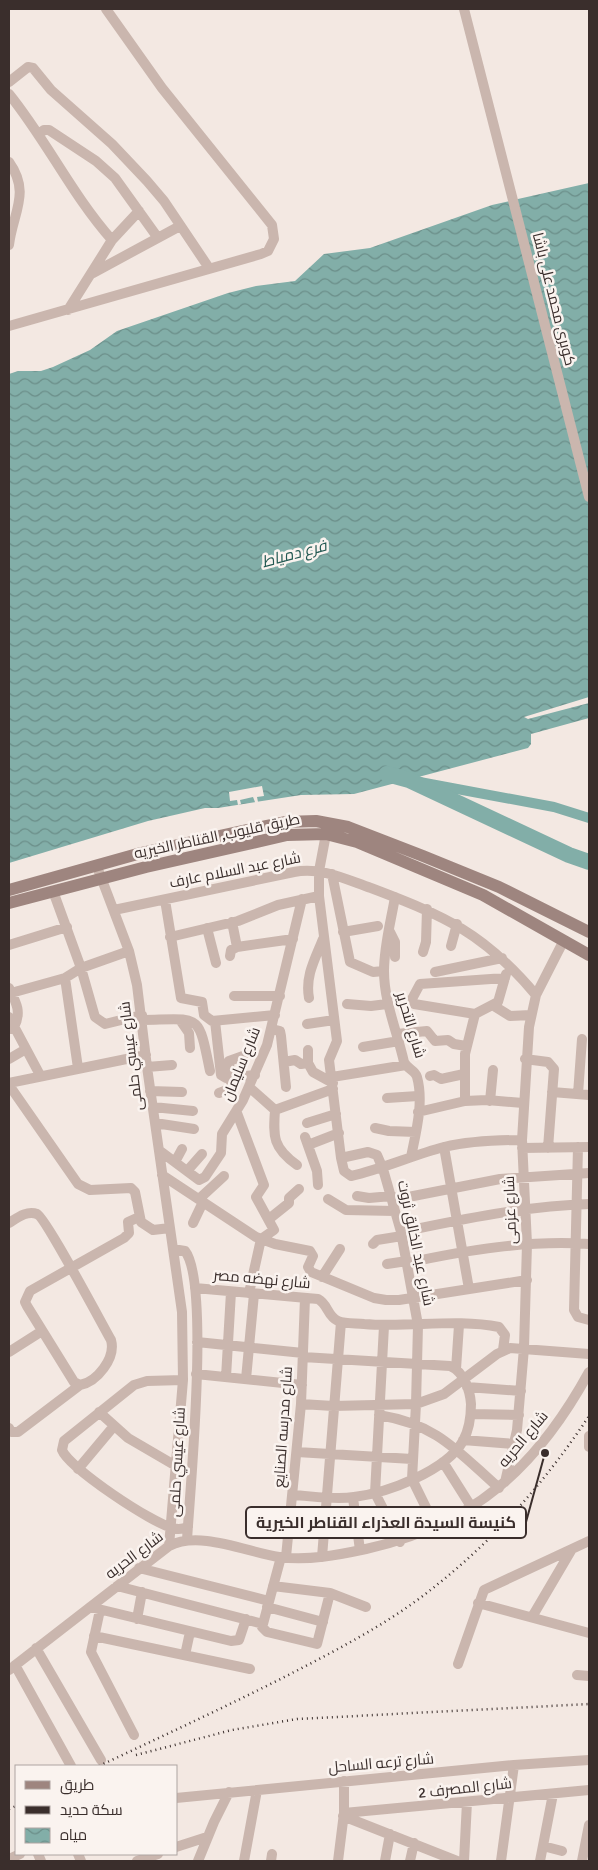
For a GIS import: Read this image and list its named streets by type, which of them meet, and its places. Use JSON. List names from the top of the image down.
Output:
{
  "streets": {
    "main road": ["طريق قليوب, القناطر الخيريه"],
    "street": [
      "كوبرى محمد على باشا",
      "شارع عبد السلام عارف",
      "شارع التحرير",
      "شارع عيسي حلمى",
      "شارع سليمان",
      "شارع عزمى",
      "شارع عبد الخالق ثروت",
      "شارع نهضه مصر",
      "شارع مدرسه الصنايع",
      "شارع الحريه",
      "شارع ترعه الساحل",
      "شارع المصرف 2"
    ]
  },
  "crossings": [
    ["طريق قليوب, القناطر الخيريه", "شارع عيسي حلمى"],
    ["طريق قليوب, القناطر الخيريه", "شارع عزمى"],
    ["شارع عبد السلام عارف", "شارع التحرير"],
    ["شارع عبد السلام عارف", "شارع عيسي حلمى"],
    ["شارع عبد السلام عارف", "شارع عزمى"],
    ["شارع عيسي حلمى", "شارع سليمان"],
    ["شارع عيسي حلمى", "شارع نهضه مصر"],
    ["شارع عيسي حلمى", "شارع الحريه"],
    ["شارع عزمى", "شارع الحريه"],
    ["شارع نهضه مصر", "شارع مدرسه الصنايع"],
    ["شارع مدرسه الصنايع", "شارع الحريه"]
  ],
  "water": ["فرع دمياط"],
  "places": ["كنيسة السيدة العذراء القناطر الخيرية"],
  "legend": ["طريق", "سكة حديد", "مياه"]
}
